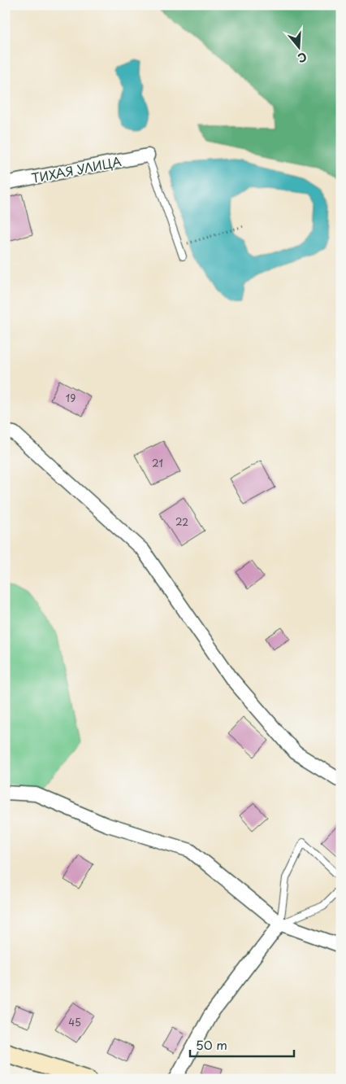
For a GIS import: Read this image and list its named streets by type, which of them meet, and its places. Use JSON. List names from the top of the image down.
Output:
{
  "streets": {
    "street": ["ТИХАЯ УЛИЦА"]
  },
  "house_numbers": [
    "19",
    "21",
    "22",
    "45"
  ],
  "scale_bar": "50 m",
  "north": "bottom"
}
